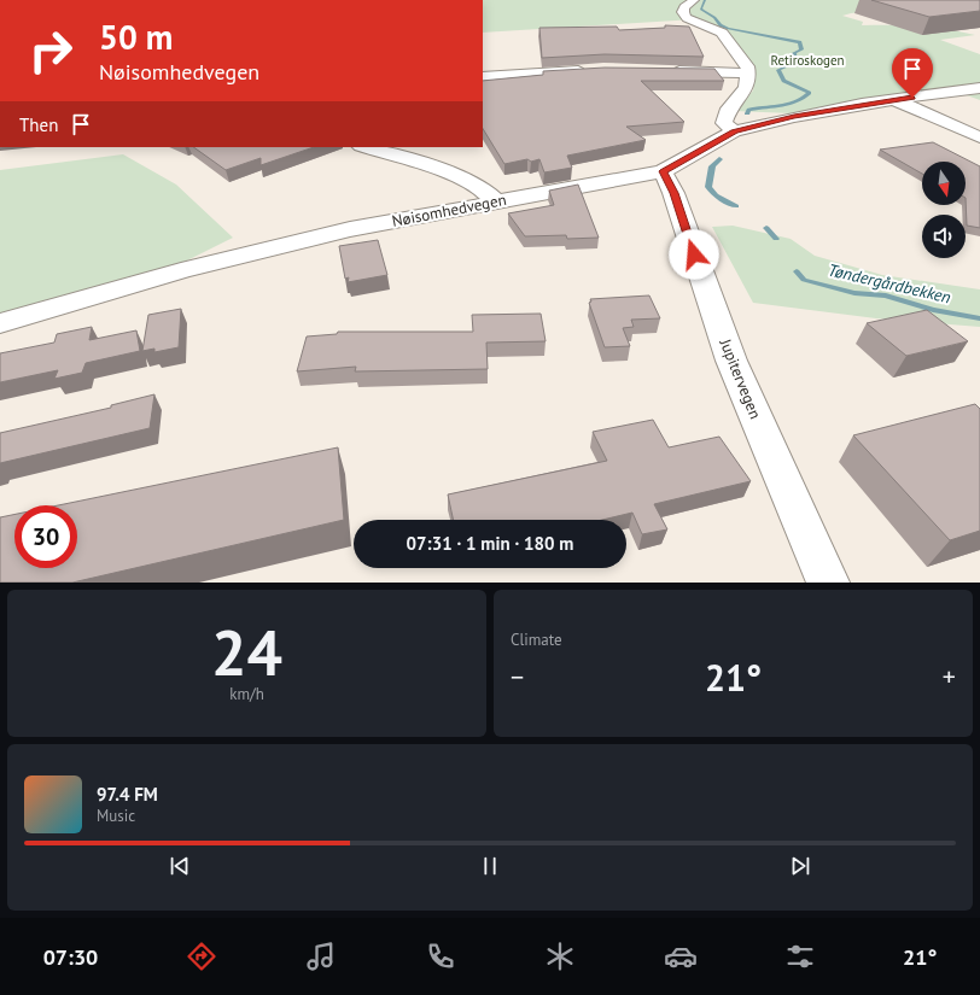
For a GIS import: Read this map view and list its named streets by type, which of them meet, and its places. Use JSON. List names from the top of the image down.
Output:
{
  "streets": {
    "street": ["Nøisomhedvegen", "Jupitervegen"]
  },
  "crossings": [
    ["Nøisomhedvegen", "Jupitervegen"]
  ],
  "water": ["Tøndergårdbekken"],
  "parks": ["Retiroskogen"],
  "north": "bottom",
  "page": {
    "turn": ["50 m", "Nøisomhedvegen"],
    "then": "Then",
    "limit": "30",
    "trip": "07:31 · 1 min · 180 m",
    "tile": [
      ["24", "km/h"],
      "Climate"
    ],
    "heat": ["−", "21°", "+"],
    "song": ["97.4 FM", "Music"],
    "tabs": ["07:30", "21°"]
  }
}
